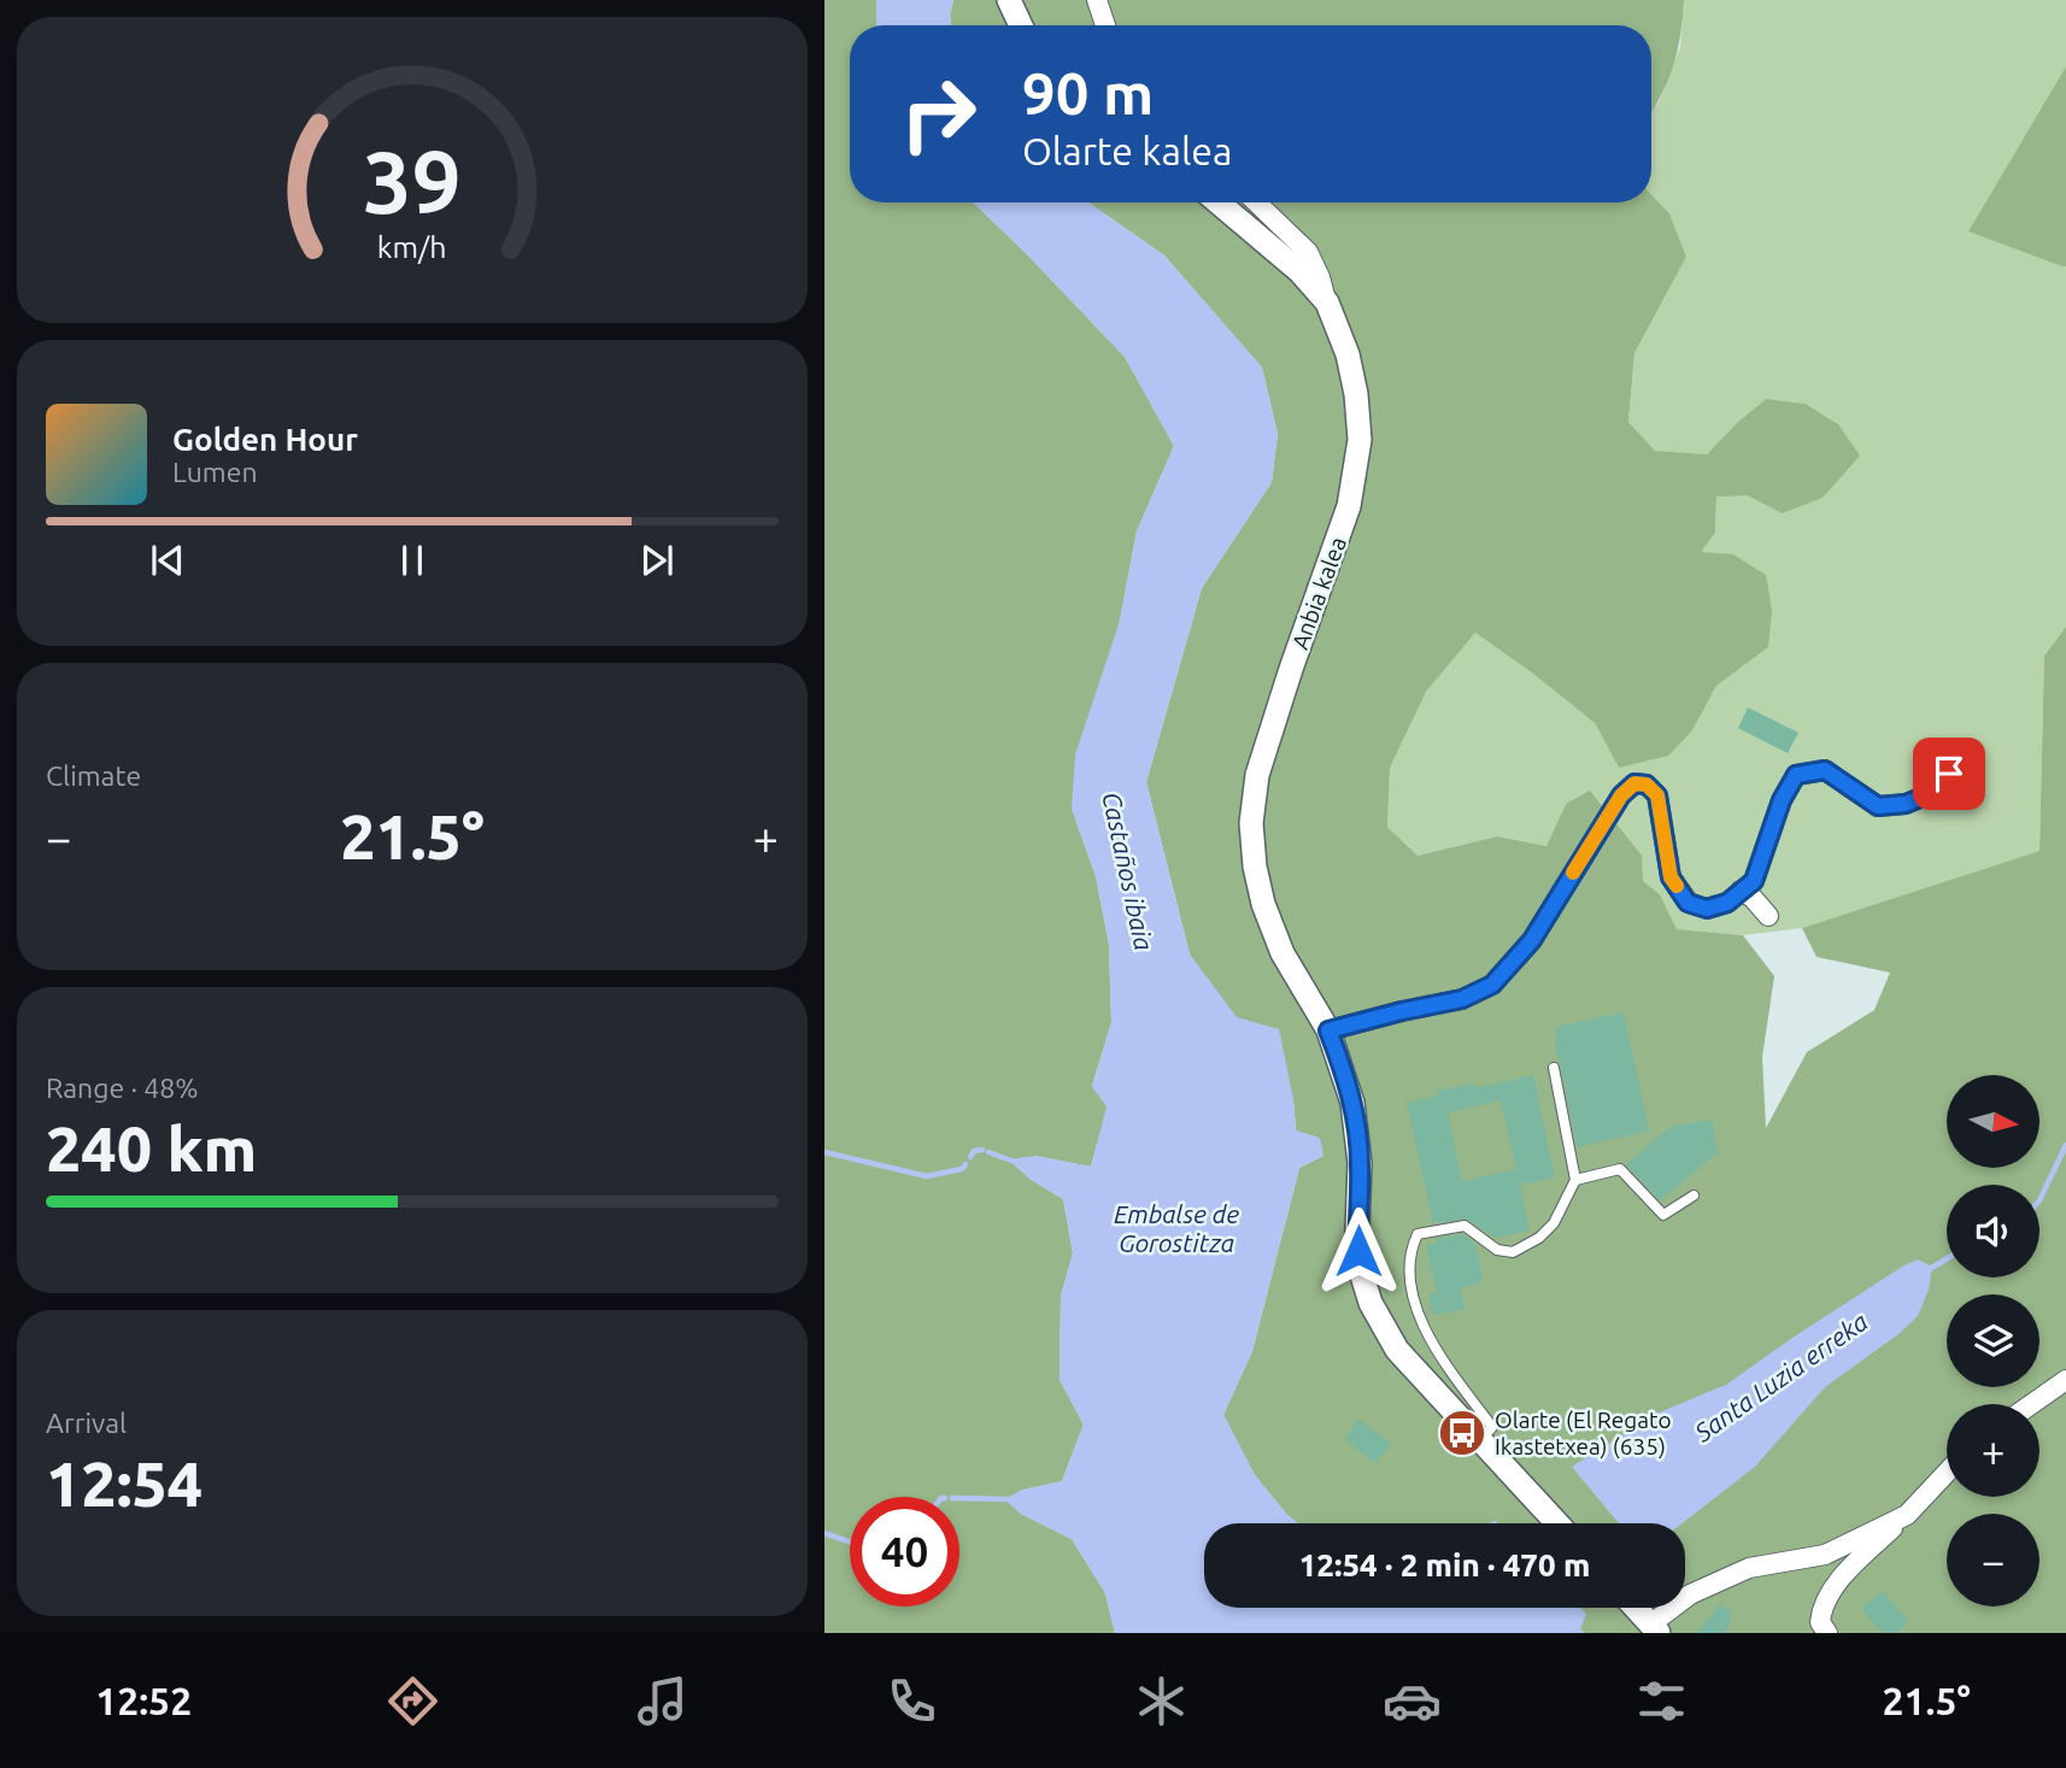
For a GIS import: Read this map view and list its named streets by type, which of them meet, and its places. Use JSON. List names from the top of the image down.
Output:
{
  "streets": {
    "street": ["Anbia kalea"]
  },
  "water": ["Castaños ibaia", "Embalse de Gorostitza", "Santa Luzia erreka"],
  "places": {
    "bus stop": ["Olarte (El Regato Ikastetxea) (635)"]
  },
  "north": "right",
  "page": {
    "turn": ["90 m", "Olarte kalea"],
    "song": ["Golden Hour", "Lumen"],
    "tile": [
      "Climate",
      ["Range · 48%", "240 km"],
      ["Arrival", "12:54"]
    ],
    "heat": ["−", "21.5°", "+"],
    "map_buttons": ["+", "−"],
    "limit": "40",
    "trip": "12:54 · 2 min · 470 m",
    "tabs": ["12:52", "21.5°"],
    "gauge": ["39", "km/h"]
  }
}
